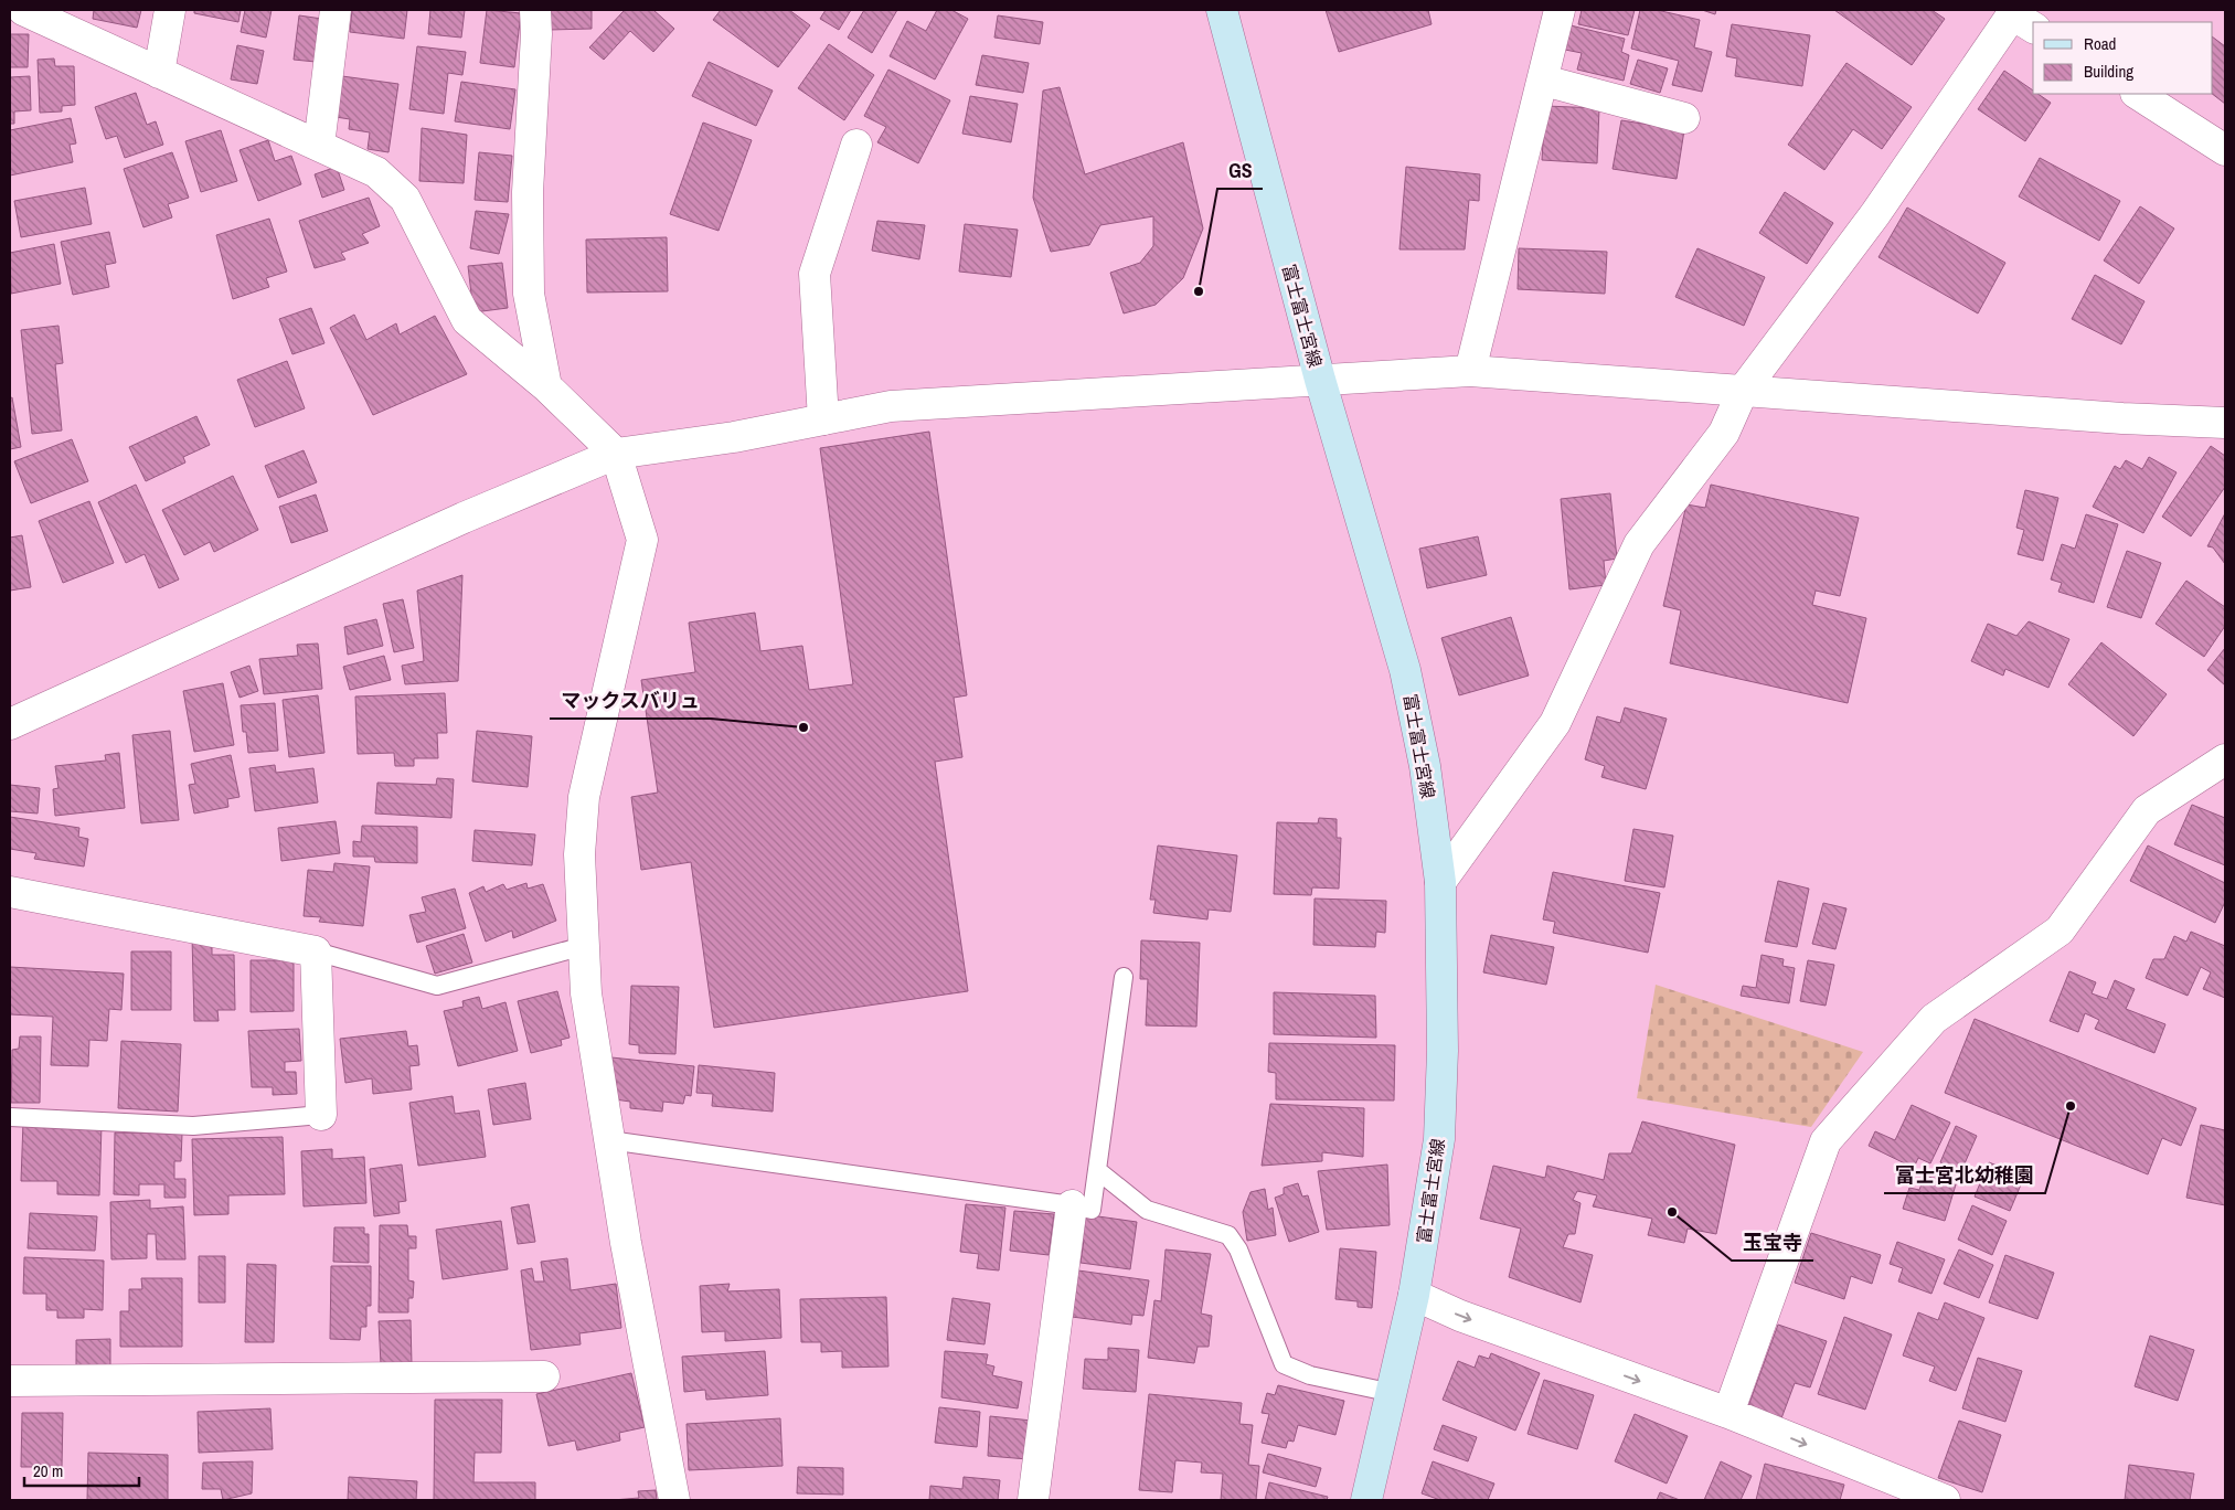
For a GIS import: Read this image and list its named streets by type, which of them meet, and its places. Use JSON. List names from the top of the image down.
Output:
{
  "streets": {
    "main road": ["富士富士宮線"]
  },
  "places": [
    "GS",
    "マックスバリュ",
    "富士宮北幼稚園",
    "玉宝寺"
  ],
  "legend": ["Road", "Building"],
  "scale_bar": "20 m"
}
